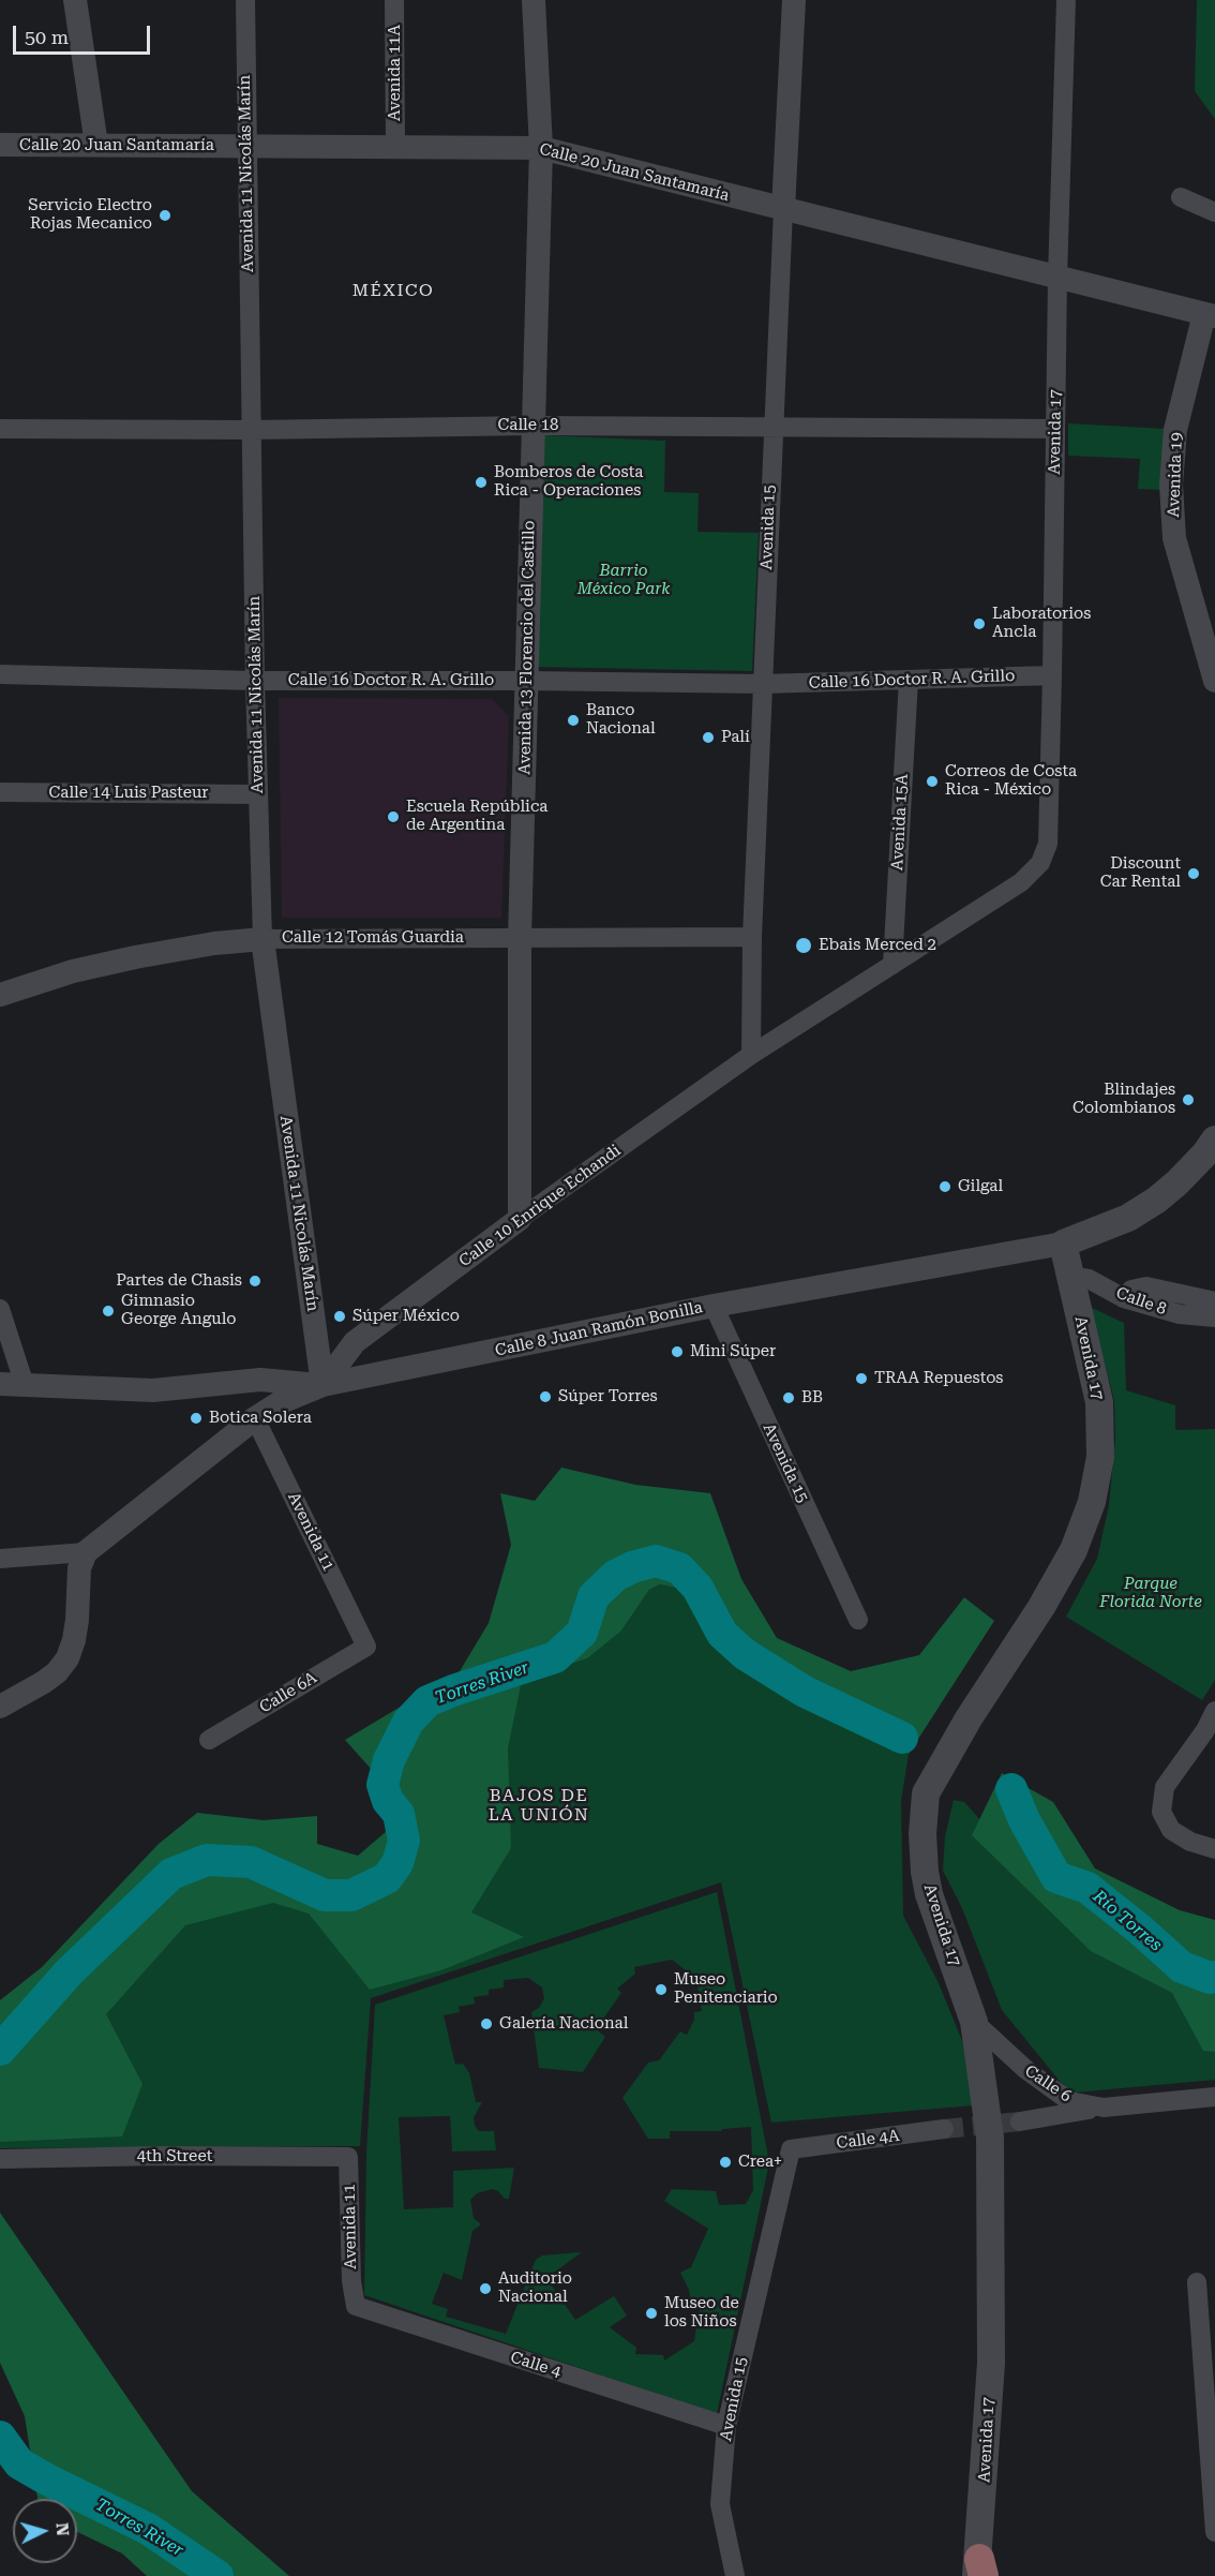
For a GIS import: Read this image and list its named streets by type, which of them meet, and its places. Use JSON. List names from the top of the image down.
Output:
{
  "streets": {
    "main road": ["Avenida 17", "Calle 8 Juan Ramón Bonilla"],
    "street": [
      "Avenida 11A",
      "Calle 20 Juan Santamaría",
      "Avenida 11 Nicolás Marín",
      "Calle 18",
      "Avenida 19",
      "Avenida 15",
      "Avenida 13 Florencio del Castillo",
      "Calle 16 Doctor R. A. Grillo",
      "Calle 14 Luis Pasteur",
      "Avenida 15A",
      "Calle 12 Tomás Guardia",
      "Calle 10 Enrique Echandi",
      "Calle 8",
      "Avenida 11",
      "Calle 6A",
      "Calle 6",
      "Calle 4A",
      "4th Street",
      "Calle 4"
    ]
  },
  "crossings": [
    ["Avenida 11A", "Calle 20 Juan Santamaría"],
    ["Calle 20 Juan Santamaría", "Avenida 11 Nicolás Marín"],
    ["Calle 20 Juan Santamaría", "Avenida 17"],
    ["Calle 20 Juan Santamaría", "Avenida 19"],
    ["Calle 20 Juan Santamaría", "Avenida 15"],
    ["Calle 20 Juan Santamaría", "Avenida 13 Florencio del Castillo"],
    ["Avenida 11 Nicolás Marín", "Calle 18"],
    ["Avenida 11 Nicolás Marín", "Calle 16 Doctor R. A. Grillo"],
    ["Avenida 11 Nicolás Marín", "Calle 14 Luis Pasteur"],
    ["Avenida 11 Nicolás Marín", "Calle 12 Tomás Guardia"],
    ["Avenida 11 Nicolás Marín", "Calle 10 Enrique Echandi"],
    ["Avenida 11 Nicolás Marín", "Calle 8 Juan Ramón Bonilla"],
    ["Calle 18", "Avenida 17"],
    ["Calle 18", "Avenida 15"],
    ["Calle 18", "Avenida 13 Florencio del Castillo"],
    ["Avenida 17", "Calle 16 Doctor R. A. Grillo"],
    ["Avenida 17", "Calle 10 Enrique Echandi"],
    ["Avenida 17", "Calle 8"],
    ["Avenida 17", "Calle 8 Juan Ramón Bonilla"],
    ["Avenida 17", "Calle 6"],
    ["Avenida 15", "Calle 16 Doctor R. A. Grillo"],
    ["Avenida 15", "Calle 12 Tomás Guardia"],
    ["Avenida 15", "Calle 10 Enrique Echandi"],
    ["Avenida 15", "Calle 8 Juan Ramón Bonilla"],
    ["Avenida 15", "Calle 4A"],
    ["Avenida 15", "Calle 4"],
    ["Avenida 13 Florencio del Castillo", "Calle 16 Doctor R. A. Grillo"],
    ["Avenida 13 Florencio del Castillo", "Calle 12 Tomás Guardia"],
    ["Avenida 13 Florencio del Castillo", "Calle 10 Enrique Echandi"],
    ["Calle 16 Doctor R. A. Grillo", "Avenida 15A"],
    ["Avenida 15A", "Calle 10 Enrique Echandi"],
    ["Calle 10 Enrique Echandi", "Calle 8 Juan Ramón Bonilla"],
    ["Calle 8 Juan Ramón Bonilla", "Avenida 11"],
    ["Avenida 11", "Calle 6A"],
    ["Avenida 11", "4th Street"],
    ["Avenida 11", "Calle 4"]
  ],
  "districts": ["MÉXICO", "BAJOS DE LA UNIÓN"],
  "water": ["Torres River", "Río Torres"],
  "parks": ["Barrio México Park", "Parque Florida Norte"],
  "places": [
    "Servicio Electro Rojas Mecanico",
    "Bomberos de Costa Rica - Operaciones",
    "Laboratorios Ancla",
    "Banco Nacional",
    "Palí",
    "Correos de Costa Rica - México",
    "Escuela República de Argentina",
    "Discount Car Rental",
    "Ebais Merced 2",
    "Blindajes Colombianos",
    "Gilgal",
    "Partes de Chasis",
    "Gimnasio George Angulo",
    "Súper México",
    "Mini Súper",
    "TRAA Repuestos",
    "Súper Torres",
    "BB",
    "Botica Solera",
    "Museo Penitenciario",
    "Galería Nacional",
    "Crea+",
    "Auditorio Nacional",
    "Museo de los Niños"
  ],
  "scale_bar": "50 m",
  "north": "right"
}
